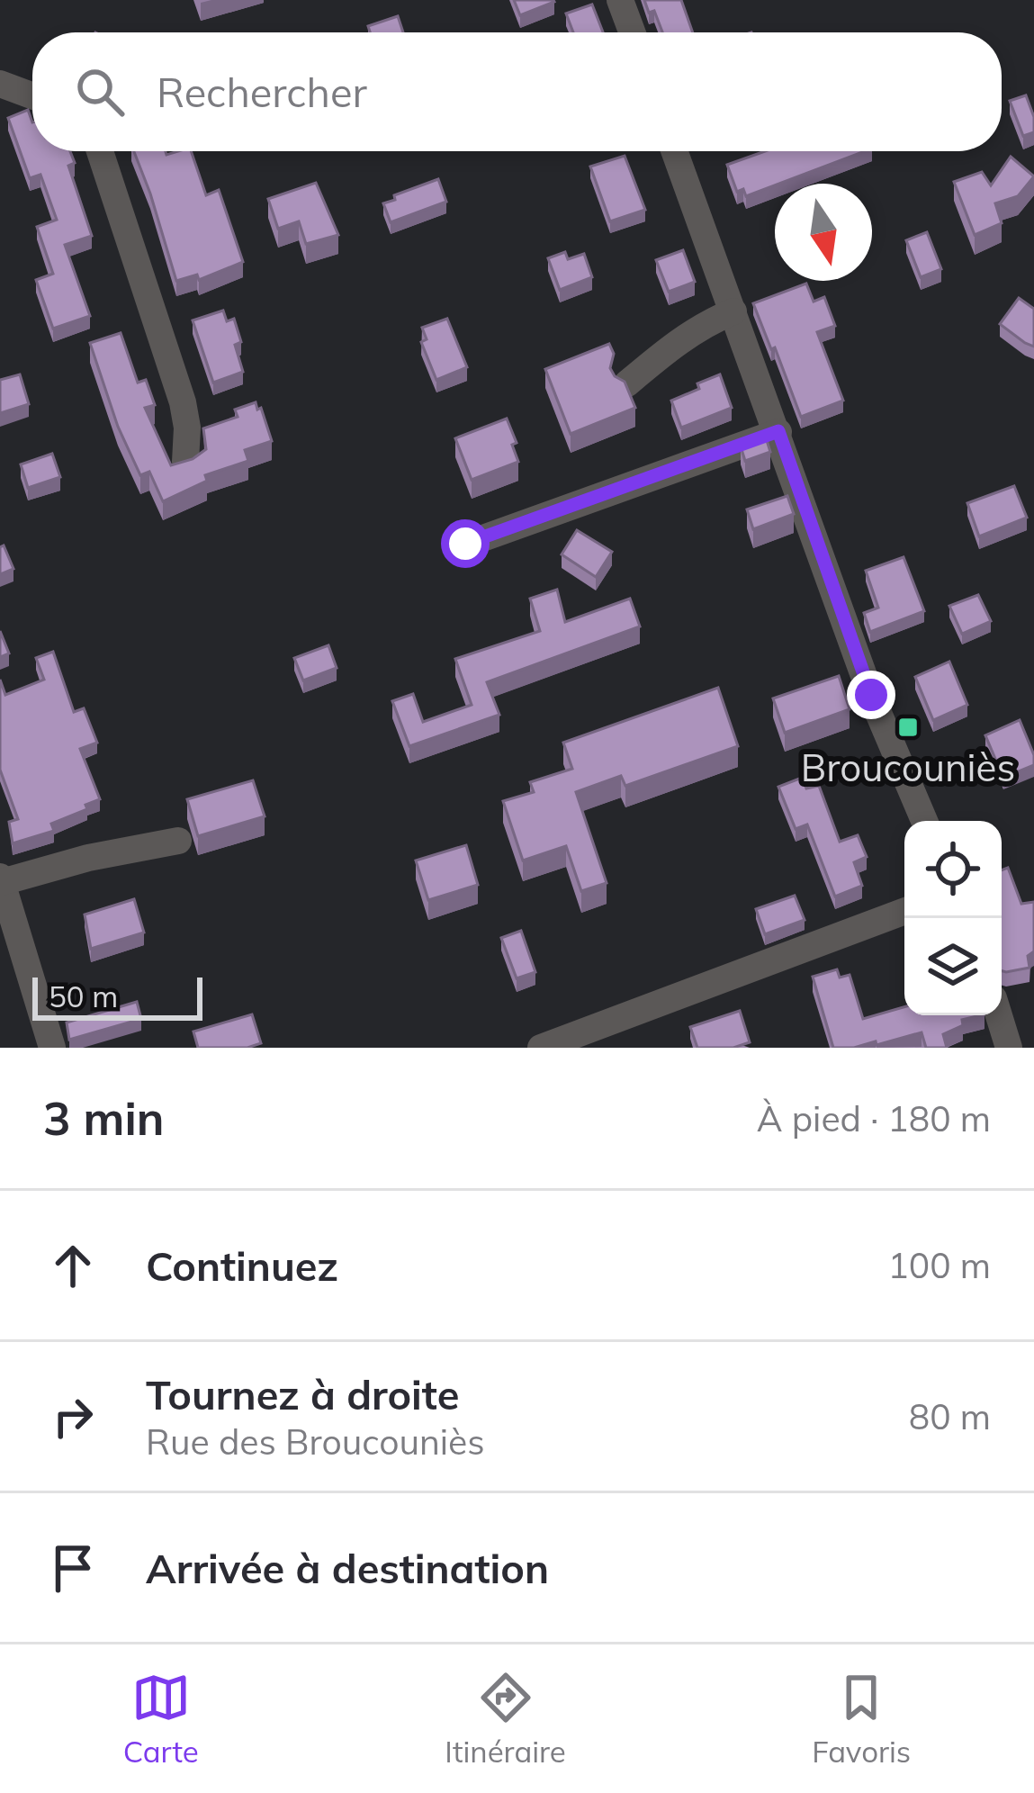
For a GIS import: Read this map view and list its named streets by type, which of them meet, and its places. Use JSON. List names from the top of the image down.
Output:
{
  "places": {
    "transit": ["Broucouniès"]
  },
  "scale_bar": "50 m",
  "north": "bottom",
  "page": {
    "search": "Rechercher",
    "scale": "50 m",
    "heading": ["3 min", "À pied · 180 m"],
    "list": [
      ["Continuez", "100 m"],
      ["Tournez à droite", "Rue des Broucouniès", "80 m"],
      "Arrivée à destination"
    ],
    "nav": ["Carte", "Itinéraire", "Favoris"]
  }
}
